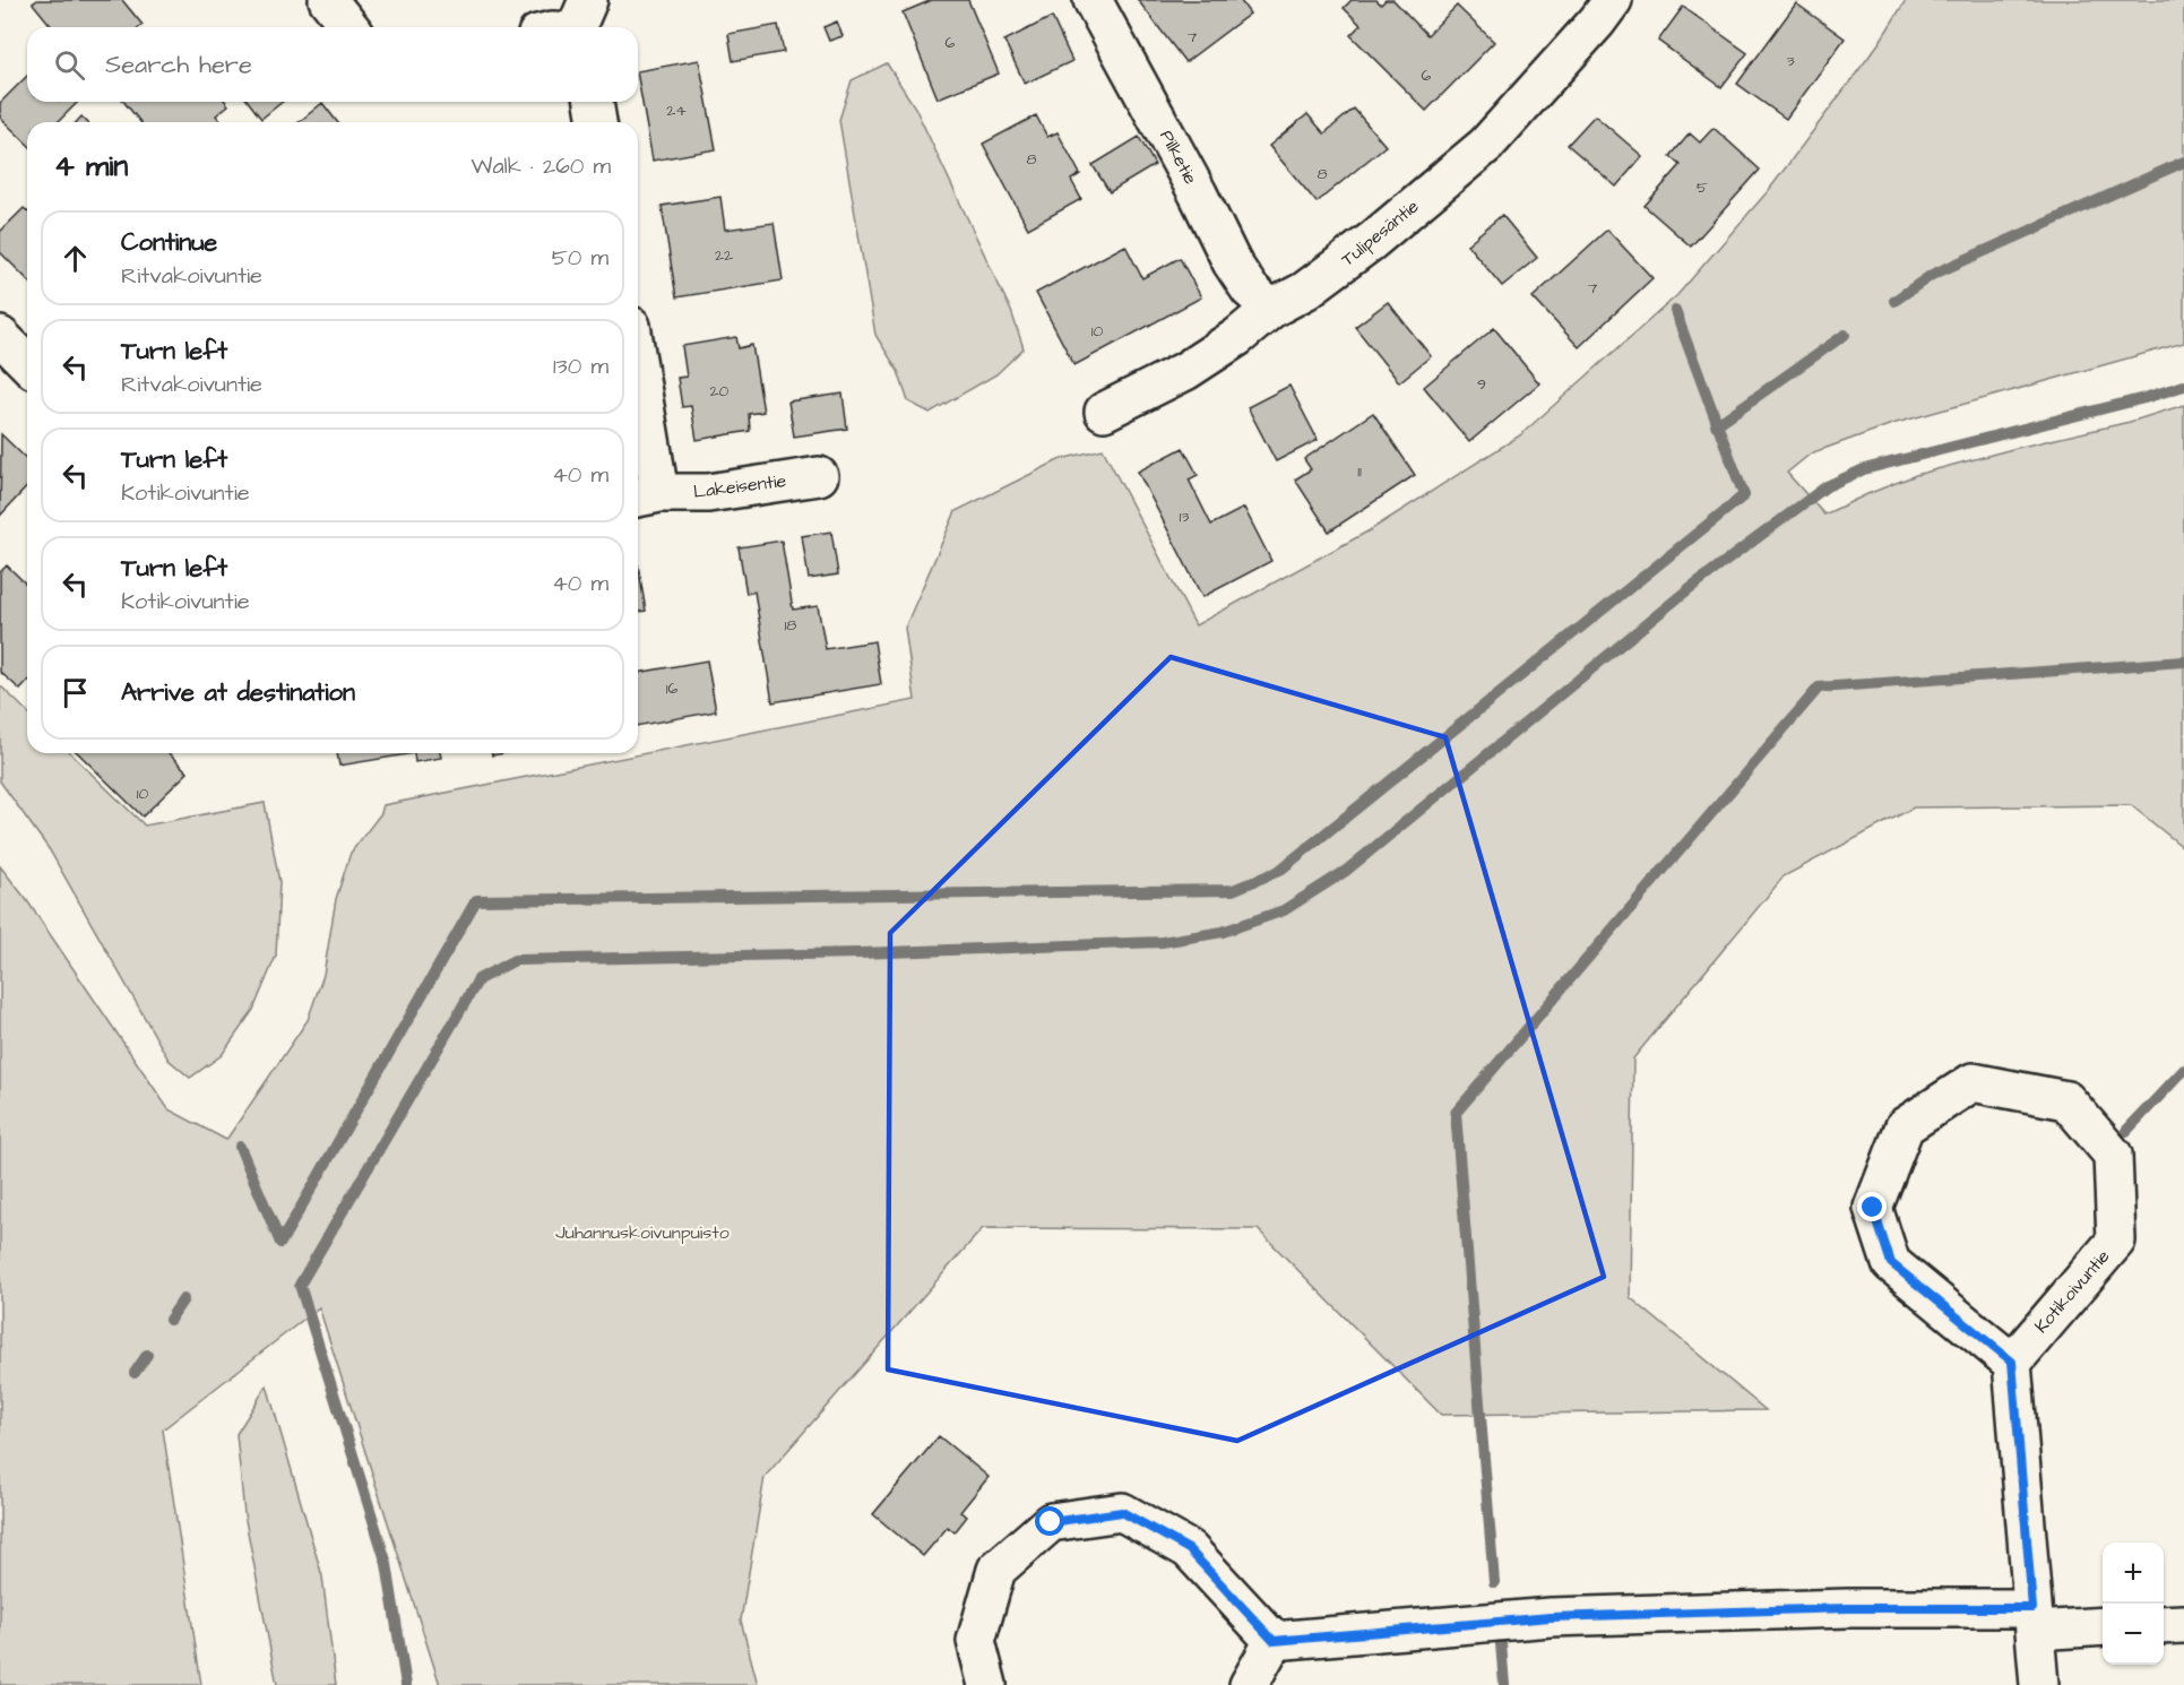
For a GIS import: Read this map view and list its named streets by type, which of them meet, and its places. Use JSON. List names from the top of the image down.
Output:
{
  "streets": {
    "street": [
      "Pilketie",
      "Tulipesäntie",
      "Lakeisentie",
      "Kotikoivuntie"
    ]
  },
  "crossings": [
    ["Pilketie", "Tulipesäntie"]
  ],
  "parks": ["Juhannuskoivunpuisto"],
  "house_numbers": [
    "7",
    "6",
    "3",
    "6",
    "24",
    "8",
    "8",
    "5",
    "22",
    "7",
    "10",
    "9",
    "20",
    "11",
    "13",
    "18",
    "16",
    "10"
  ],
  "page": {
    "search": "Search here",
    "heading": ["4 min", "Walk · 260 m"],
    "list": [
      ["Continue", "Ritvakoivuntie", "50 m"],
      ["Turn left", "Ritvakoivuntie", "130 m"],
      ["Turn left", "Kotikoivuntie", "40 m"],
      ["Turn left", "Kotikoivuntie", "40 m"],
      "Arrive at destination"
    ],
    "map_buttons": ["+", "−"]
  }
}
